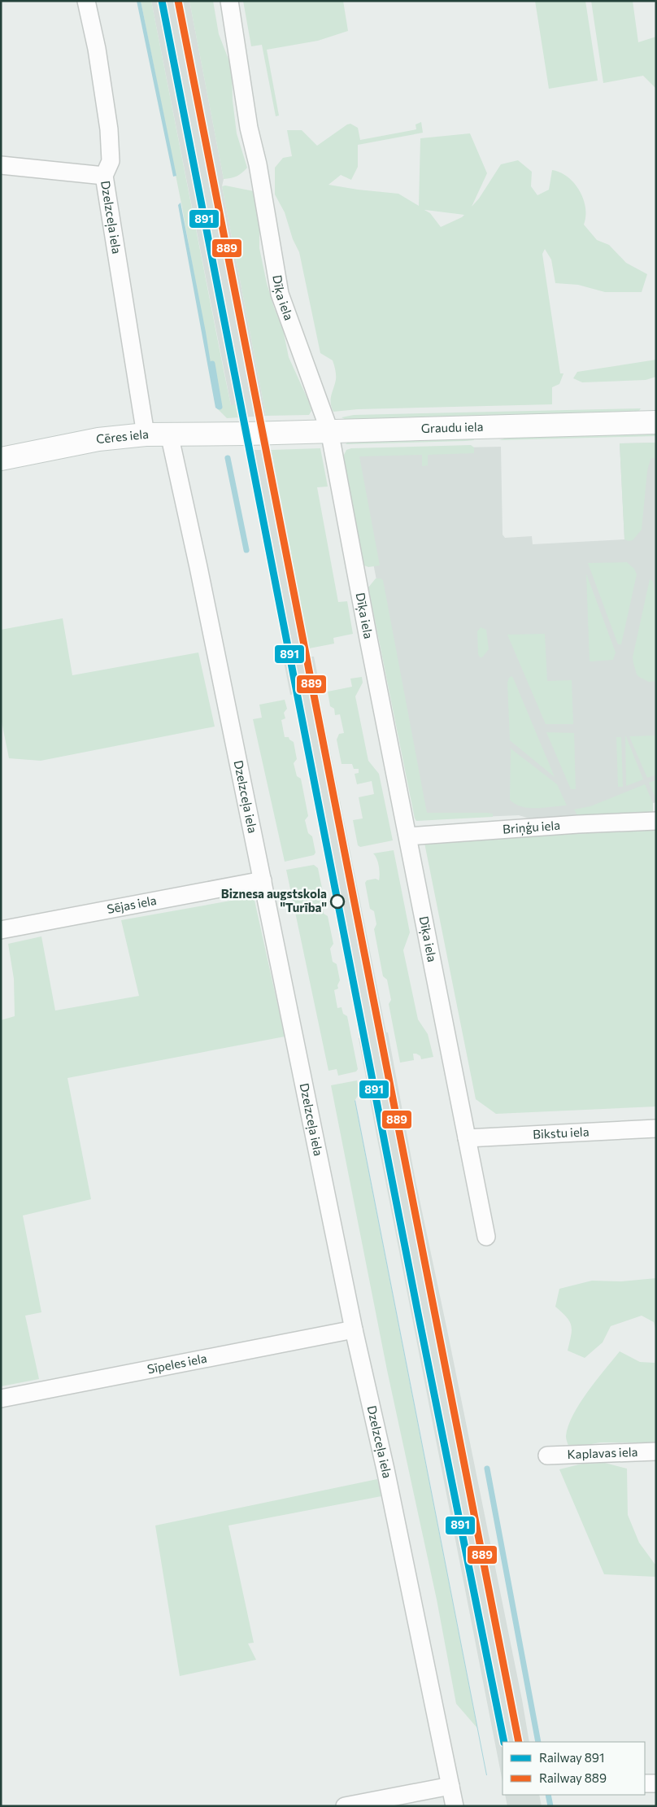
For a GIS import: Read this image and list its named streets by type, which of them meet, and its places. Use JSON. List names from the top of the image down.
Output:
{
  "streets": {
    "main road": ["Graudu iela", "Cēres iela"],
    "street": [
      "Dzelzceļa iela",
      "Dīķa iela",
      "Briņģu iela",
      "Sējas iela",
      "Bikstu iela",
      "Sīpeles iela",
      "Kaplavas iela"
    ]
  },
  "crossings": [
    ["Dzelzceļa iela", "Cēres iela"],
    ["Dzelzceļa iela", "Sējas iela"],
    ["Dzelzceļa iela", "Sīpeles iela"],
    ["Dīķa iela", "Graudu iela"],
    ["Dīķa iela", "Briņģu iela"],
    ["Dīķa iela", "Bikstu iela"],
    ["Graudu iela", "Cēres iela"]
  ],
  "places": ["Biznesa augstskola \"Turība\""],
  "lines": ["rail line 891", "rail line 889"],
  "legend": ["Railway 891", "Railway 889"]
}
